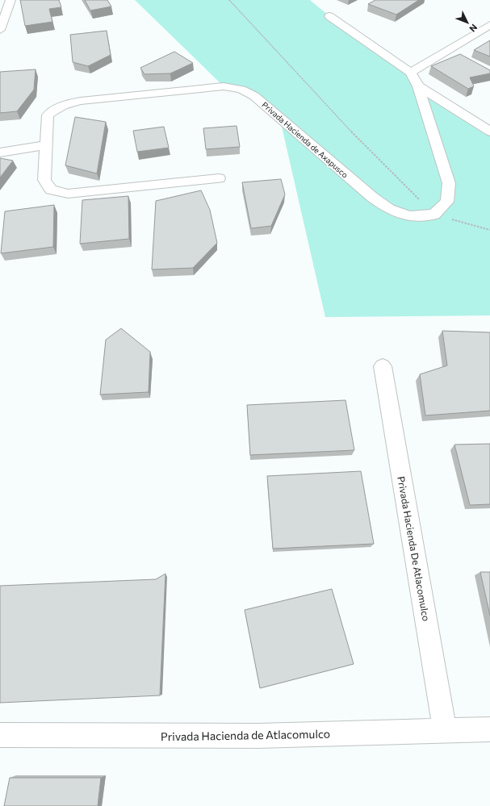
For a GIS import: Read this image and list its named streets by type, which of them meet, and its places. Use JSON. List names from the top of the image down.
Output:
{
  "streets": {
    "street": ["Privada Hacienda de Axapusco", "Privada Hacienda De Atlacomulco", "Privada Hacienda de Atlacomulco"]
  },
  "crossings": [
    ["Privada Hacienda De Atlacomulco", "Privada Hacienda de Atlacomulco"]
  ],
  "north": "bottom right"
}
